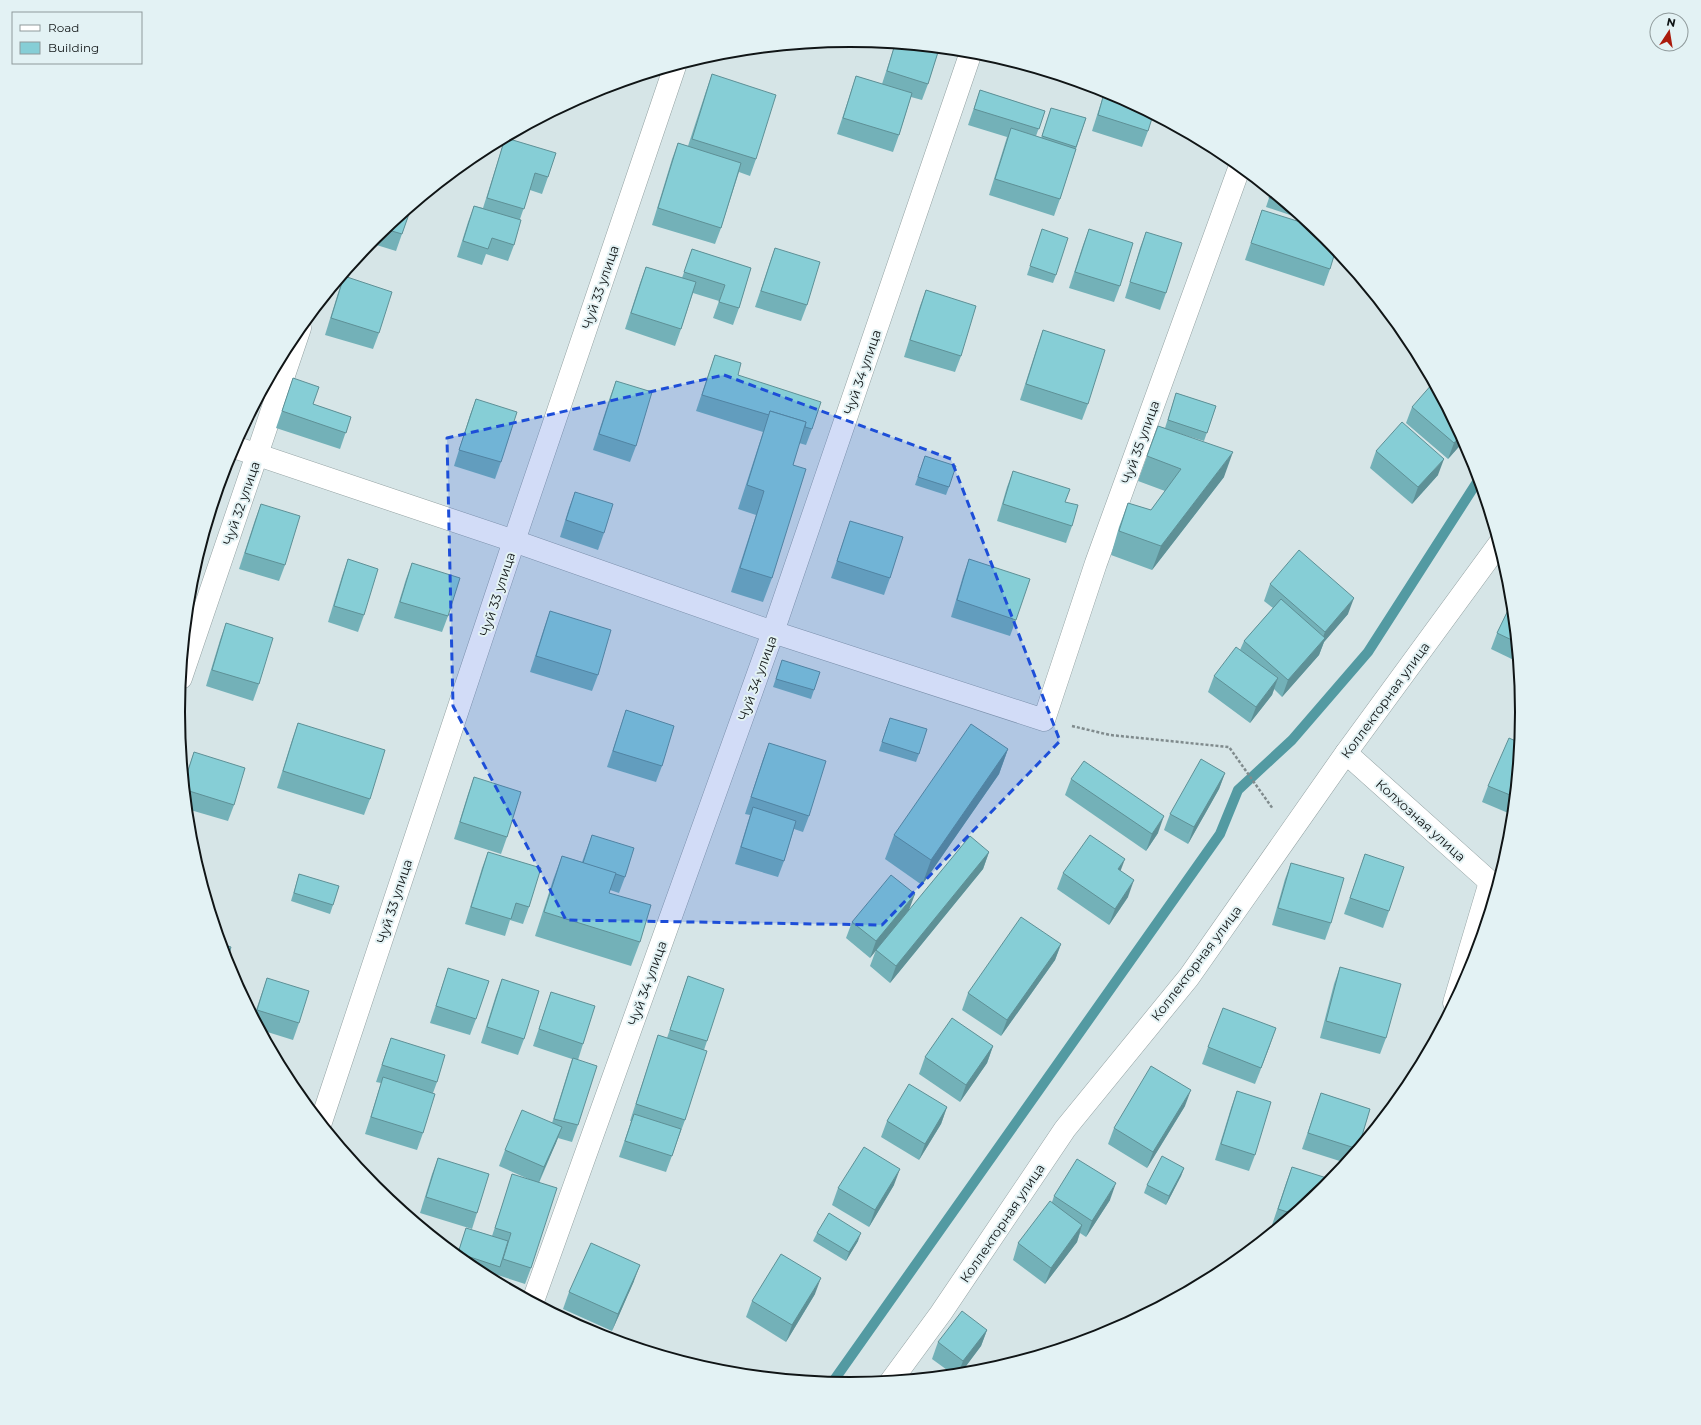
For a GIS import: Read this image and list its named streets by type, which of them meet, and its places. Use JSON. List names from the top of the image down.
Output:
{
  "streets": {
    "street": [
      "Чуй 33 улица",
      "Чуй 34 улица",
      "Чуй 35 улица",
      "Чуй 32 улица",
      "Коллекторная улица",
      "Колхозная улица"
    ]
  },
  "crossings": [
    ["Коллекторная улица", "Колхозная улица"]
  ],
  "legend": ["Road", "Building"],
  "north": "top"
}
